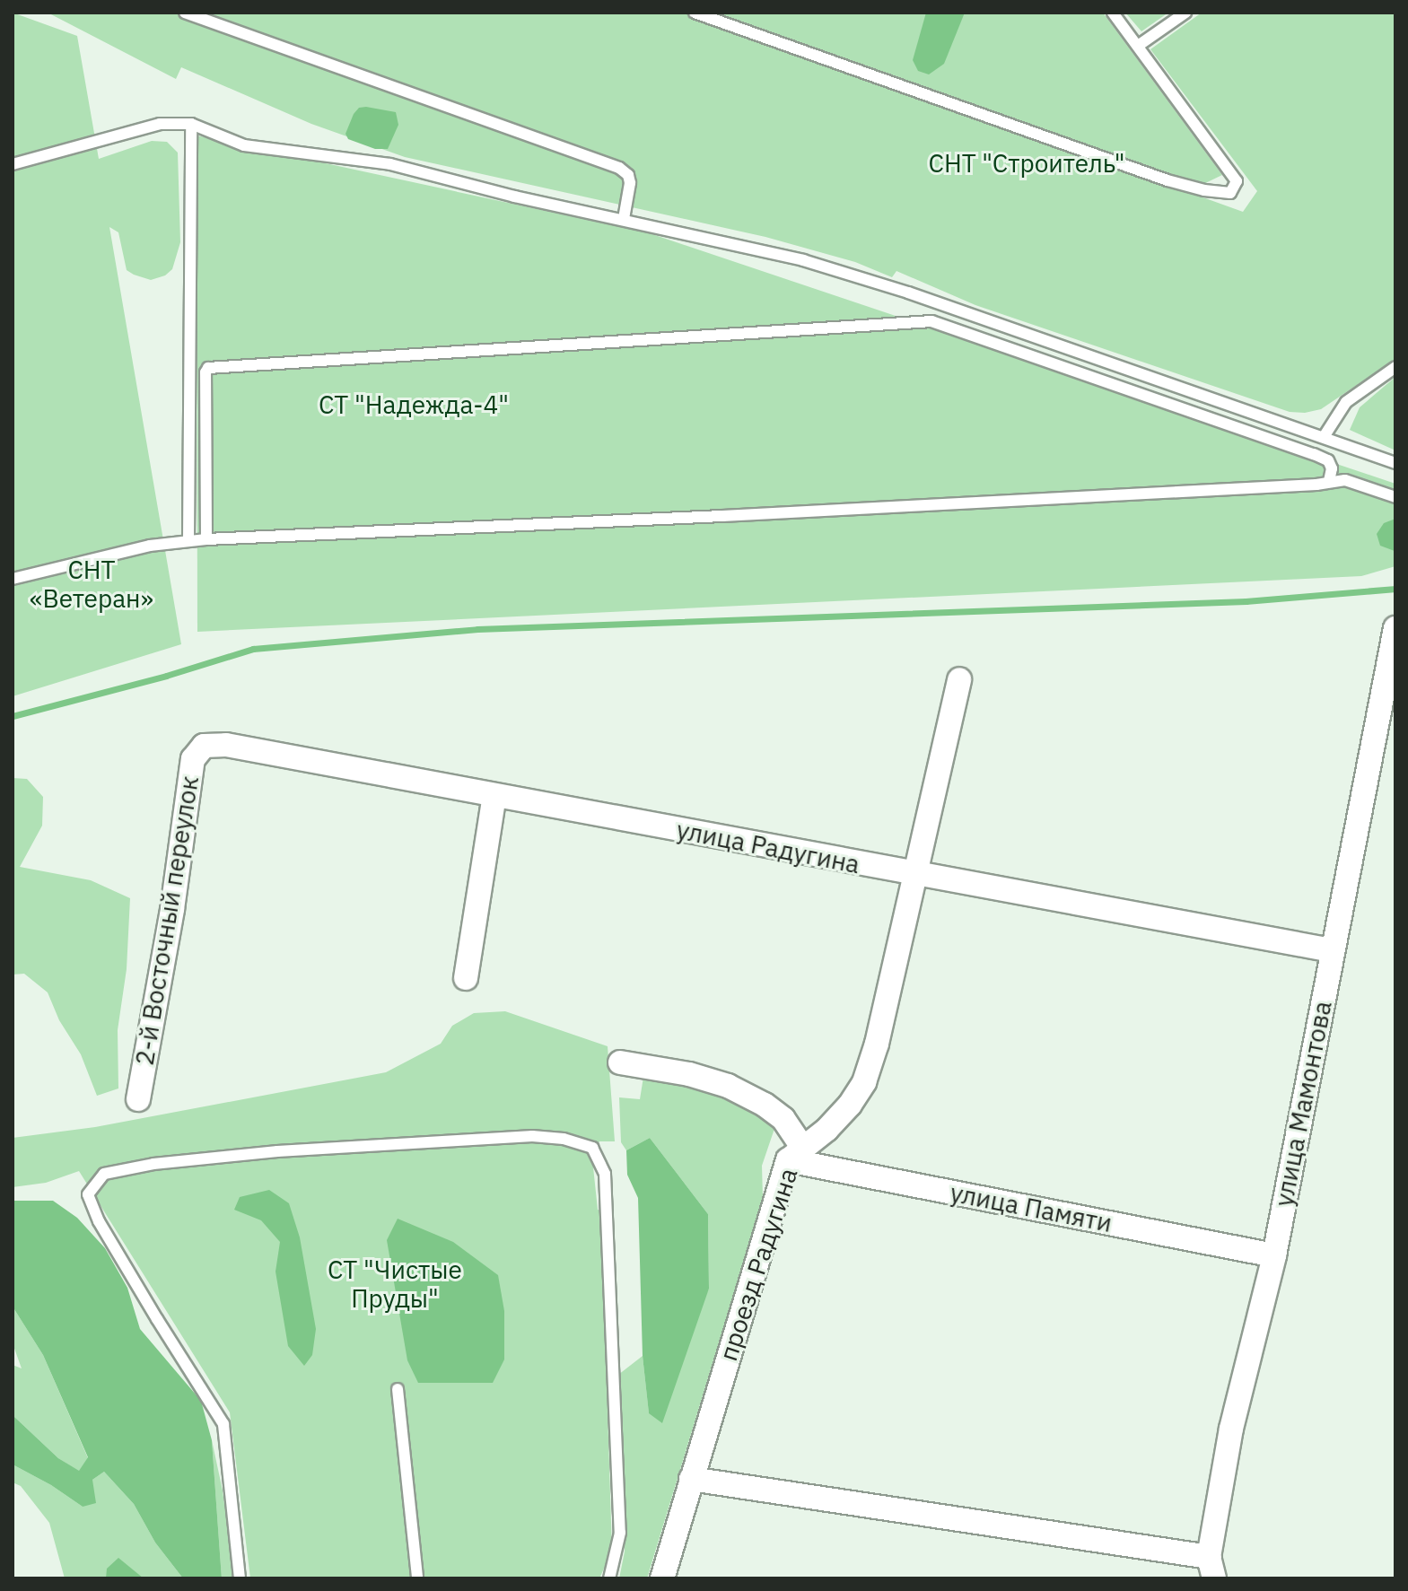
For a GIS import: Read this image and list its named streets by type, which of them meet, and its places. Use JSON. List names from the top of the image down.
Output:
{
  "streets": {
    "street": [
      "улица Радугина",
      "2-й Восточный переулок",
      "улица Мамонтова",
      "улица Памяти",
      "проезд Радугина"
    ]
  },
  "crossings": [
    ["улица Радугина", "2-й Восточный переулок"],
    ["улица Радугина", "улица Мамонтова"],
    ["улица Радугина", "проезд Радугина"],
    ["улица Мамонтова", "улица Памяти"],
    ["улица Памяти", "проезд Радугина"]
  ],
  "parks": [
    "СНТ \"Строитель\"",
    "СТ \"Надежда-4\"",
    "СНТ «Ветеран»",
    "СТ \"Чистые Пруды\""
  ]
}
